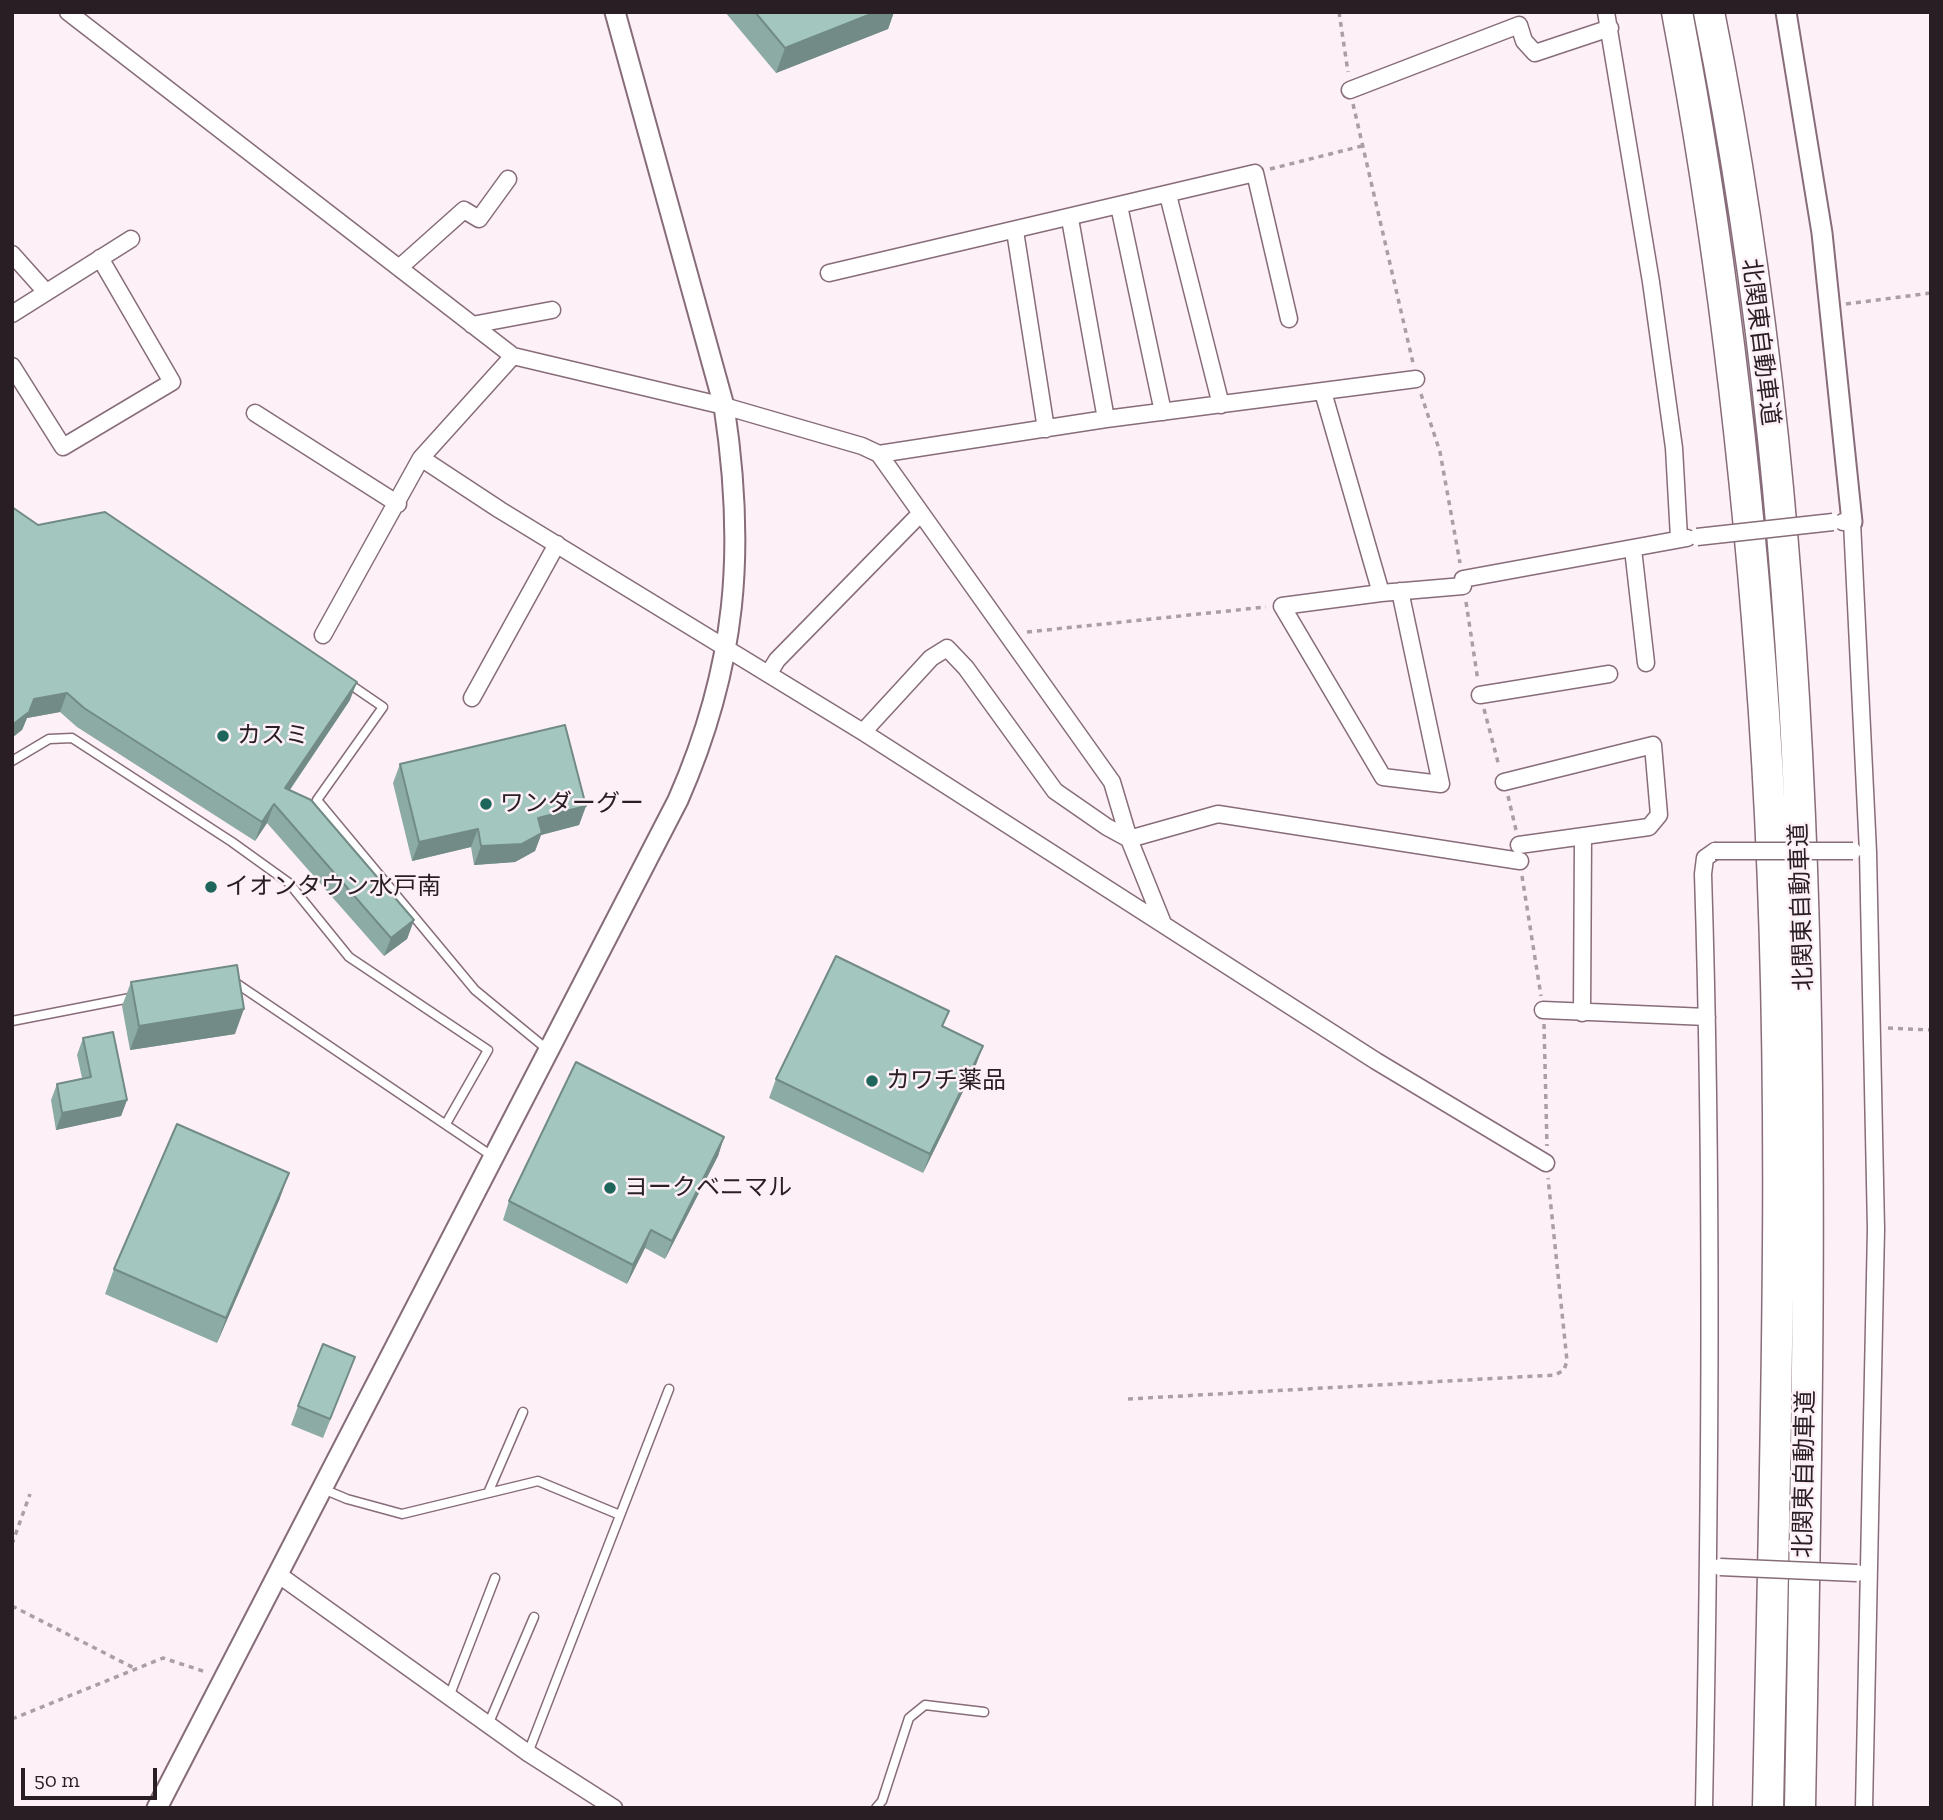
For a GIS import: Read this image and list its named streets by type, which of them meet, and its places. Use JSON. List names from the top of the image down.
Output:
{
  "streets": {
    "highway": ["北関東自動車道"]
  },
  "places": [
    "カスミ",
    "ワンダーグー",
    "イオンタウン水戸南",
    "カワチ薬品",
    "ヨークベニマル"
  ],
  "scale_bar": "50 m"
}
